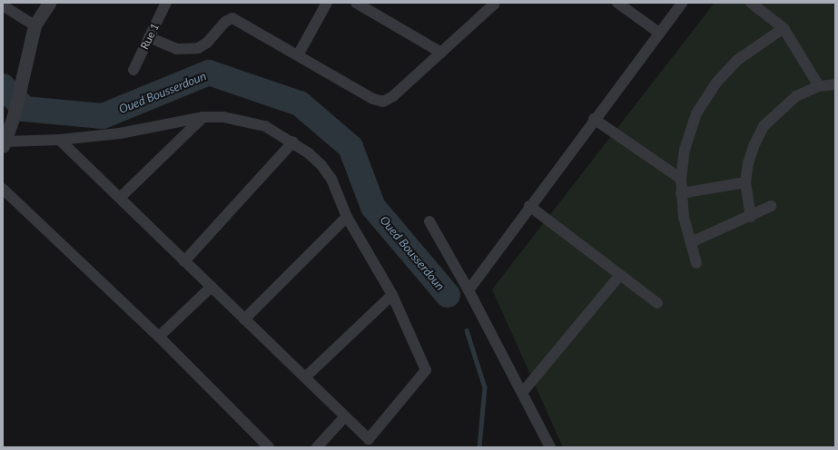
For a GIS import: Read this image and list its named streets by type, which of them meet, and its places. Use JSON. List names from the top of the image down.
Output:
{
  "streets": {
    "street": ["Rue 1"]
  },
  "water": ["Oued Bousserdoun"]
}
